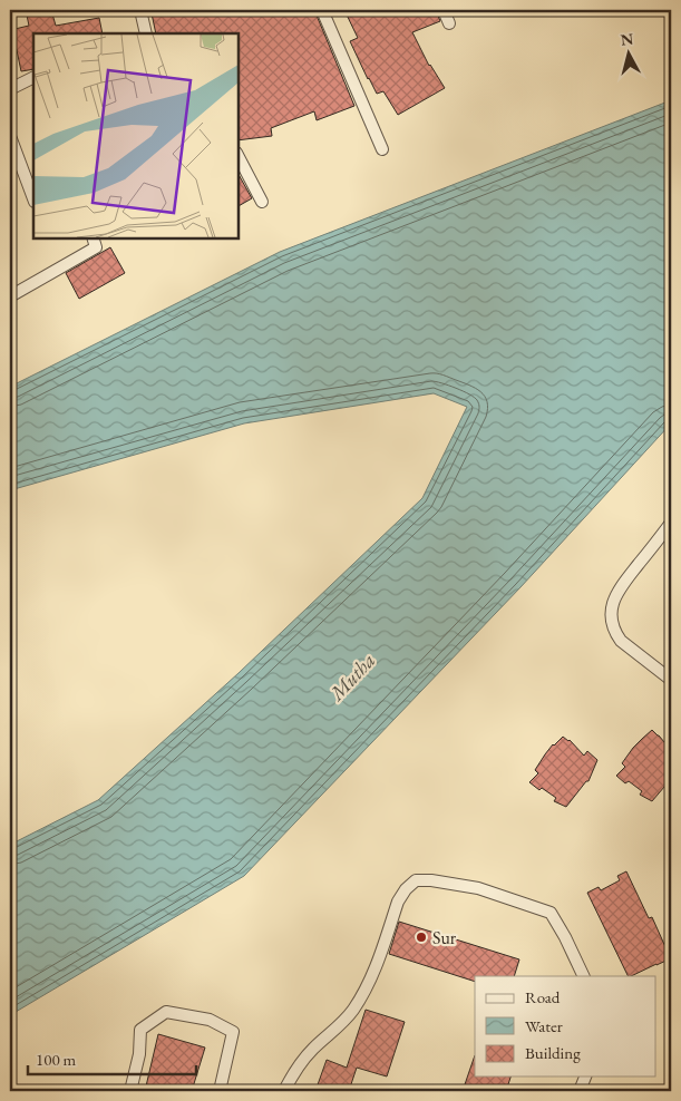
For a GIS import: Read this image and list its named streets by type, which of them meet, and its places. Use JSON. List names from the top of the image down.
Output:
{
  "water": ["Mutha"],
  "places": ["Sur"],
  "legend": ["Road", "Water", "Building"],
  "scale_bar": "100 m",
  "north": "top"
}
